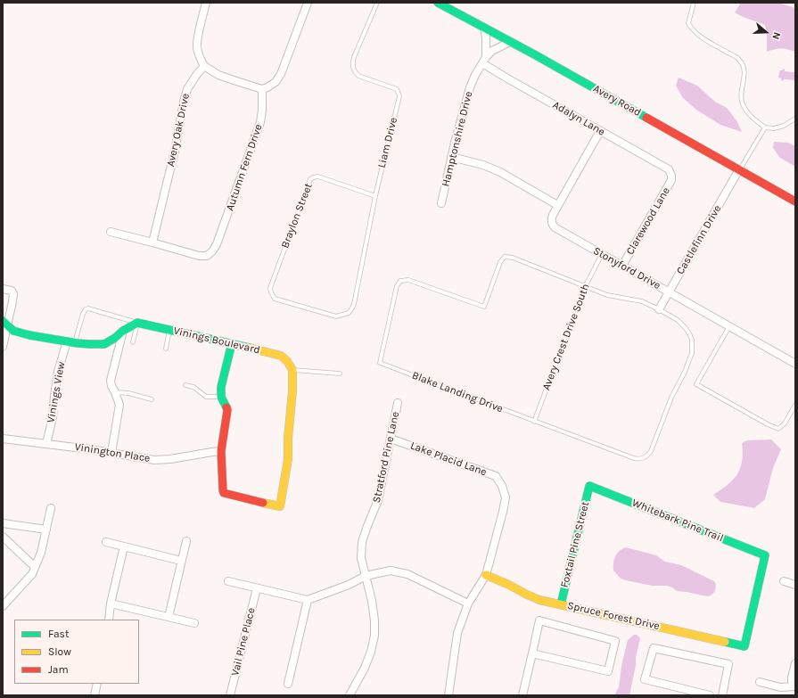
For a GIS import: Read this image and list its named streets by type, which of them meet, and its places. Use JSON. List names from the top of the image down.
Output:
{
  "streets": {
    "street": [
      "Avery Road",
      "Adalyn Lane",
      "Avery Oak Drive",
      "Hamptonshire Drive",
      "Autumn Fern Drive",
      "Clarewood Lane",
      "Castlefinn Drive",
      "Stonyford Drive",
      "Vinings Boulevard",
      "Vinings View",
      "Vinington Place",
      "Stratford Pine Lane",
      "Lake Placid Lane",
      "Whitebark Pine Trail",
      "Foxtail Pine Street",
      "Spruce Forest Drive",
      "Vail Pine Place"
    ],
    "lane": [
      "Liam Drive",
      "Braylon Street",
      "Avery Crest Drive South",
      "Blake Landing Drive"
    ]
  },
  "crossings": [
    ["Avery Road", "Hamptonshire Drive"],
    ["Avery Road", "Castlefinn Drive"],
    ["Adalyn Lane", "Hamptonshire Drive"],
    ["Adalyn Lane", "Clarewood Lane"],
    ["Adalyn Lane", "Stonyford Drive"],
    ["Avery Oak Drive", "Autumn Fern Drive"],
    ["Liam Drive", "Braylon Street"],
    ["Clarewood Lane", "Stonyford Drive"],
    ["Castlefinn Drive", "Stonyford Drive"],
    ["Castlefinn Drive", "Blake Landing Drive"],
    ["Stonyford Drive", "Avery Crest Drive South"],
    ["Avery Crest Drive South", "Blake Landing Drive"],
    ["Vinings View", "Vinington Place"],
    ["Stratford Pine Lane", "Lake Placid Lane"],
    ["Lake Placid Lane", "Spruce Forest Drive"],
    ["Whitebark Pine Trail", "Foxtail Pine Street"],
    ["Whitebark Pine Trail", "Spruce Forest Drive"],
    ["Foxtail Pine Street", "Spruce Forest Drive"]
  ],
  "legend": ["Fast", "Slow", "Jam"],
  "north": "right"
}
